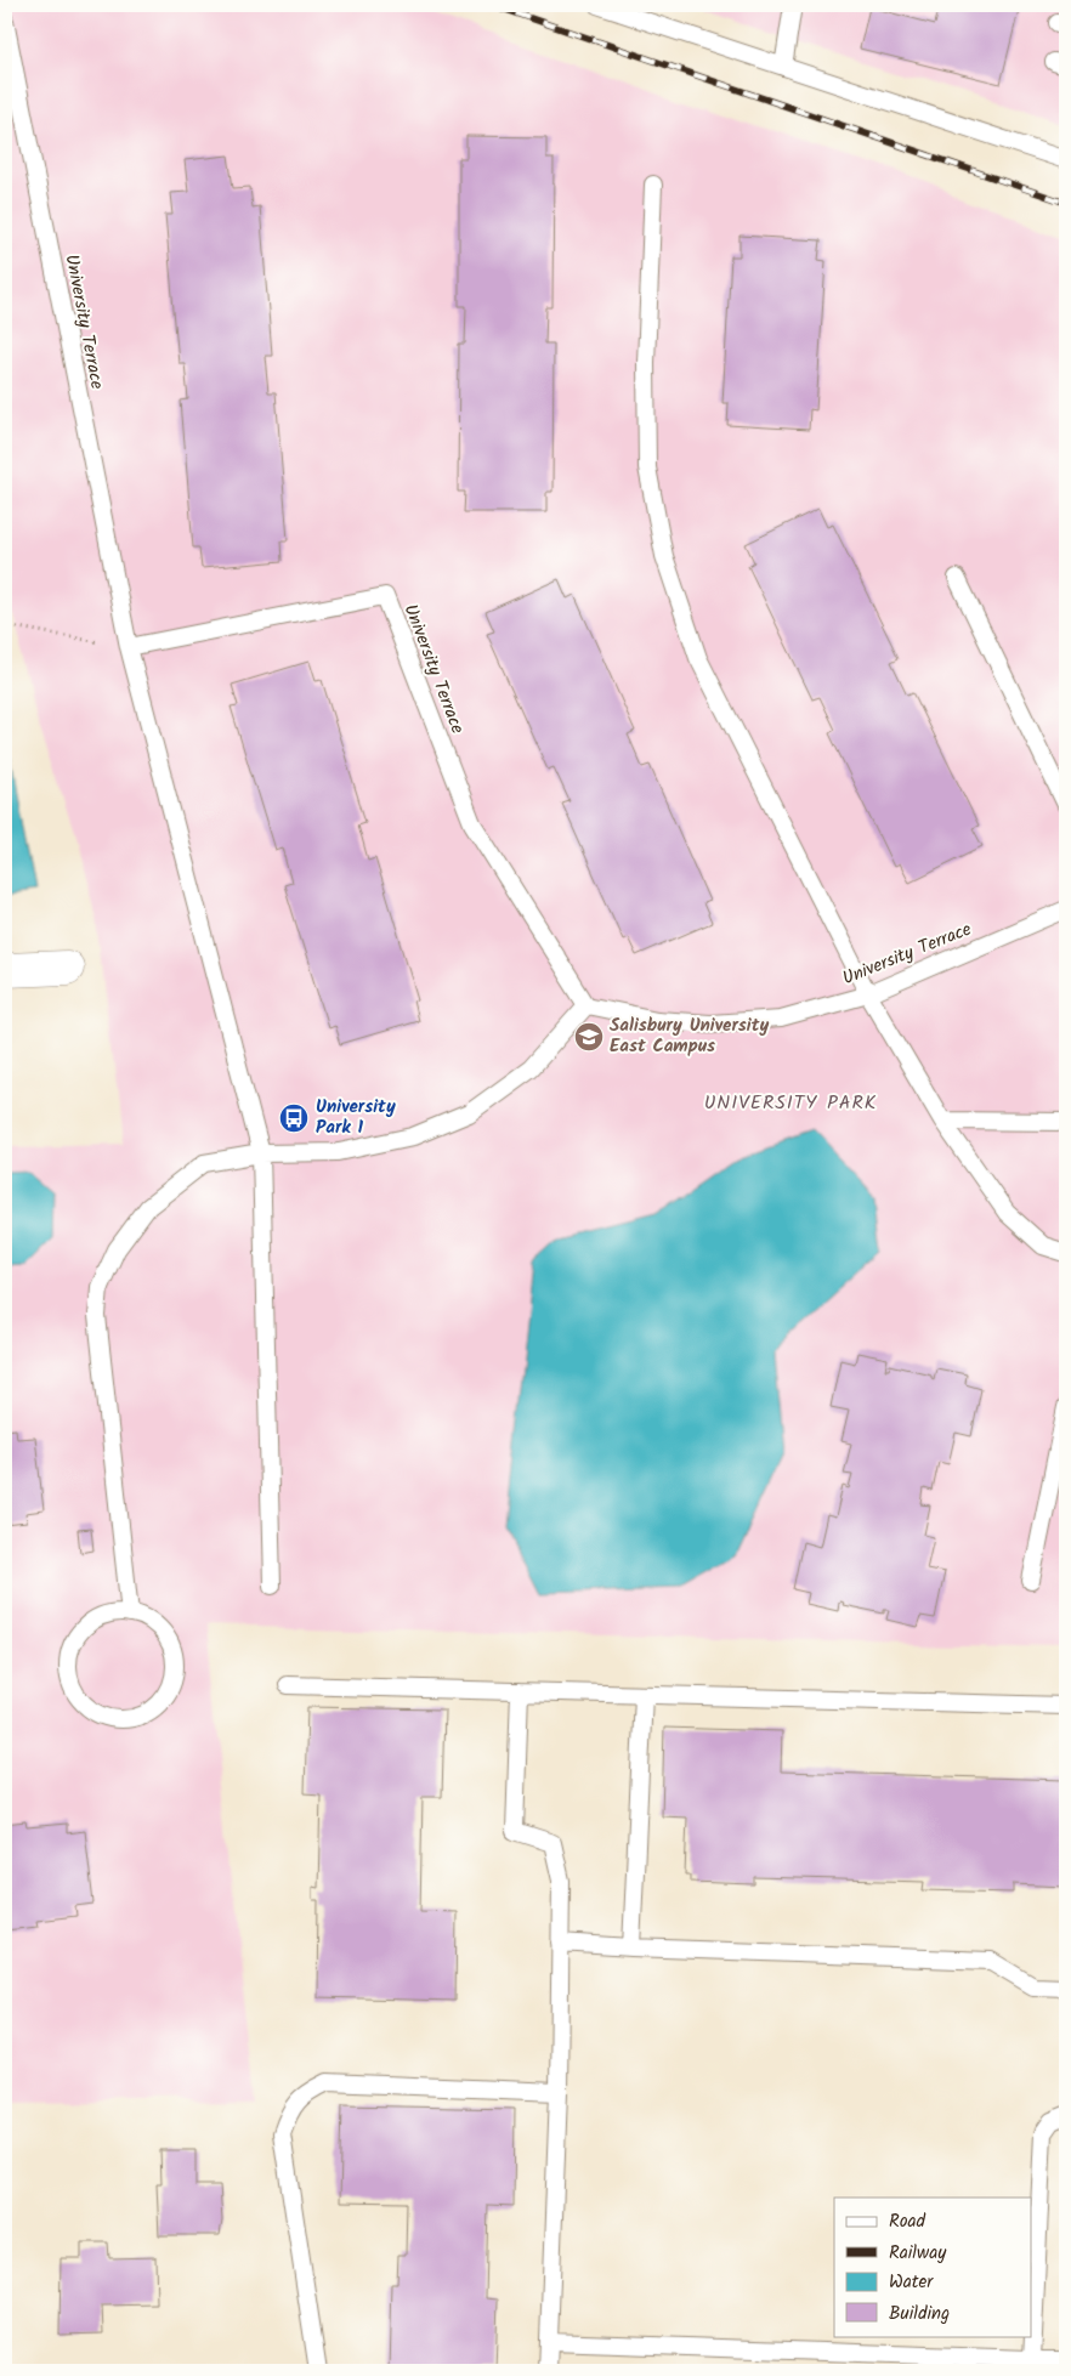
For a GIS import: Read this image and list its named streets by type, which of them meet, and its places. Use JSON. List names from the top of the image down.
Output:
{
  "streets": {
    "lane": ["University Terrace"]
  },
  "districts": ["UNIVERSITY PARK"],
  "places": {
    "school or university": ["Salisbury University East Campus"],
    "bus stop": ["University Park 1"]
  },
  "legend": [
    "Road",
    "Railway",
    "Water",
    "Building"
  ]
}
